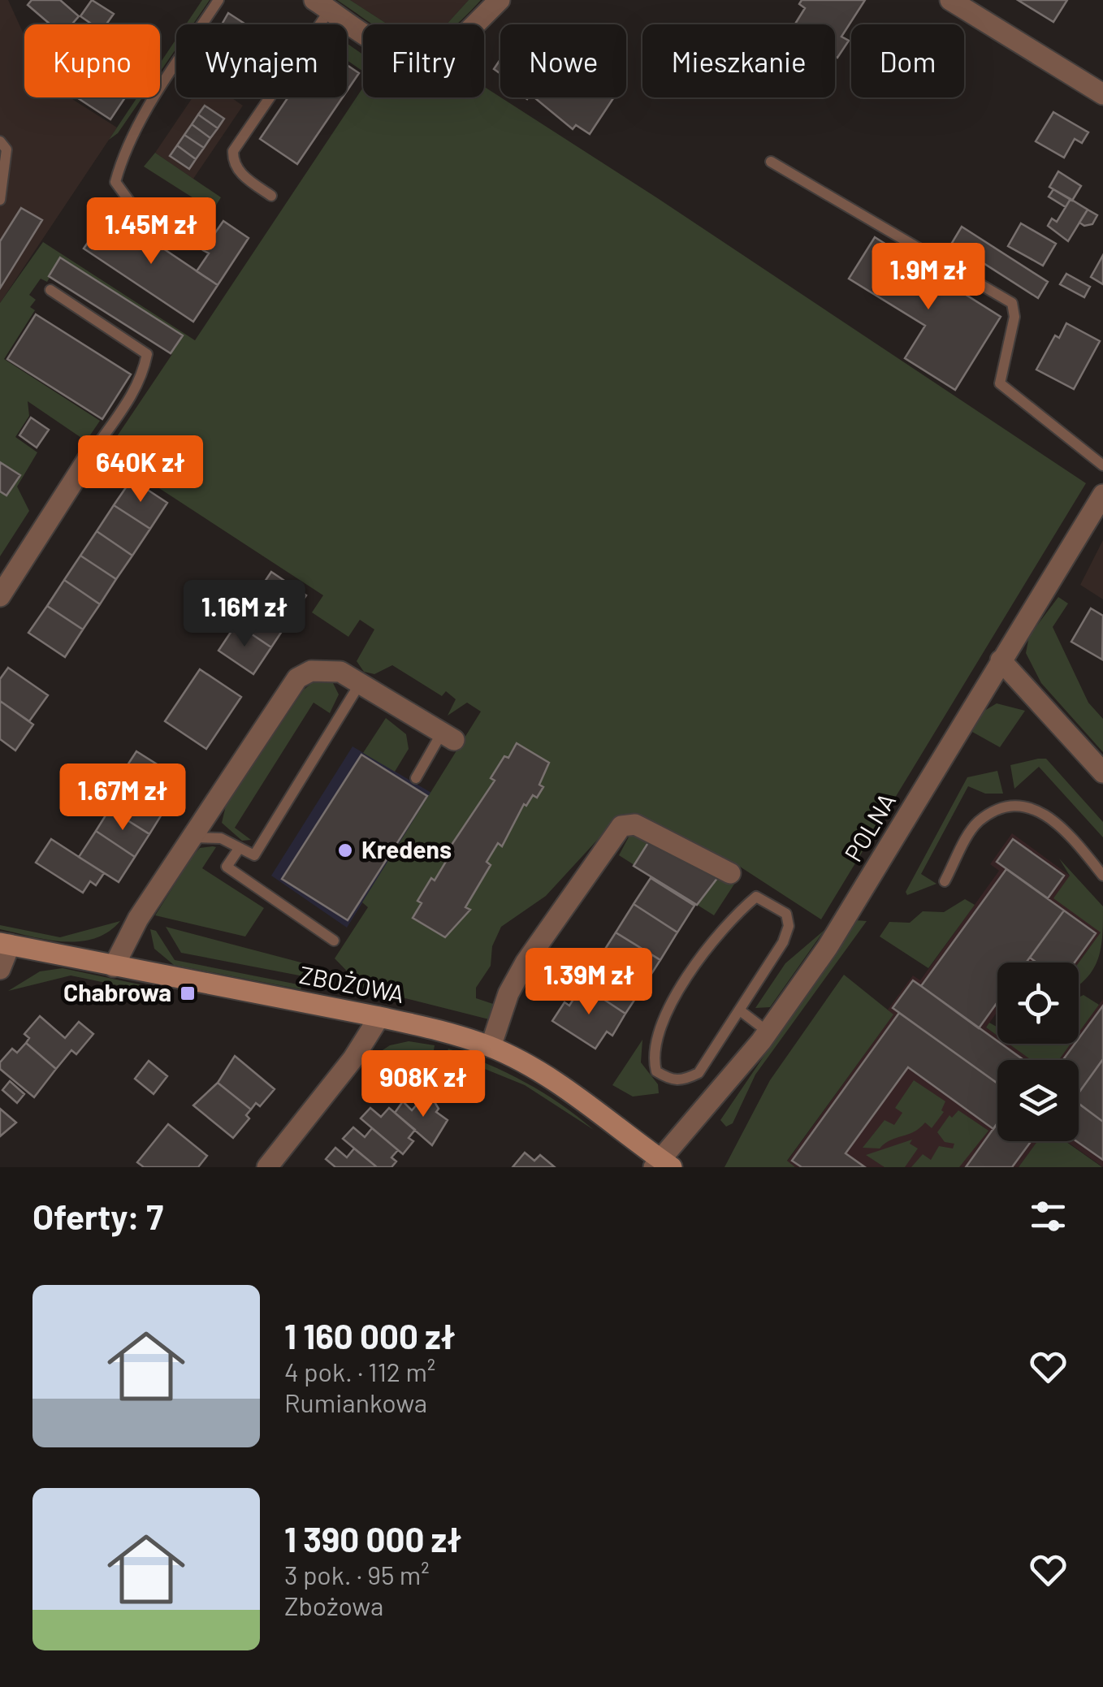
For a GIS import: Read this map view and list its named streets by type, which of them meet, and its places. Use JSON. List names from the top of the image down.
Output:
{
  "streets": {
    "street": ["POLNA", "ZBOŻOWA"]
  },
  "crossings": [
    ["POLNA", "ZBOŻOWA"]
  ],
  "places": {
    "other": ["Kredens"],
    "transit": ["Chabrowa"]
  },
  "page": {
    "chip": [
      "Kupno",
      "Wynajem",
      "Filtry",
      "Nowe",
      "Mieszkanie",
      "Dom"
    ],
    "price": [
      "1.45M zł",
      "1.9M zł",
      "640K zł",
      "1.16M zł",
      "1.67M zł",
      "1.39M zł",
      "908K zł"
    ],
    "heading": "Oferty: 7",
    "list": [
      {
        "name": "1 160 000 zł",
        "note": "4 pok. · 112 m² · Rumiankowa"
      },
      {
        "name": "1 390 000 zł",
        "note": "3 pok. · 95 m² · Zbożowa"
      }
    ]
  }
}
